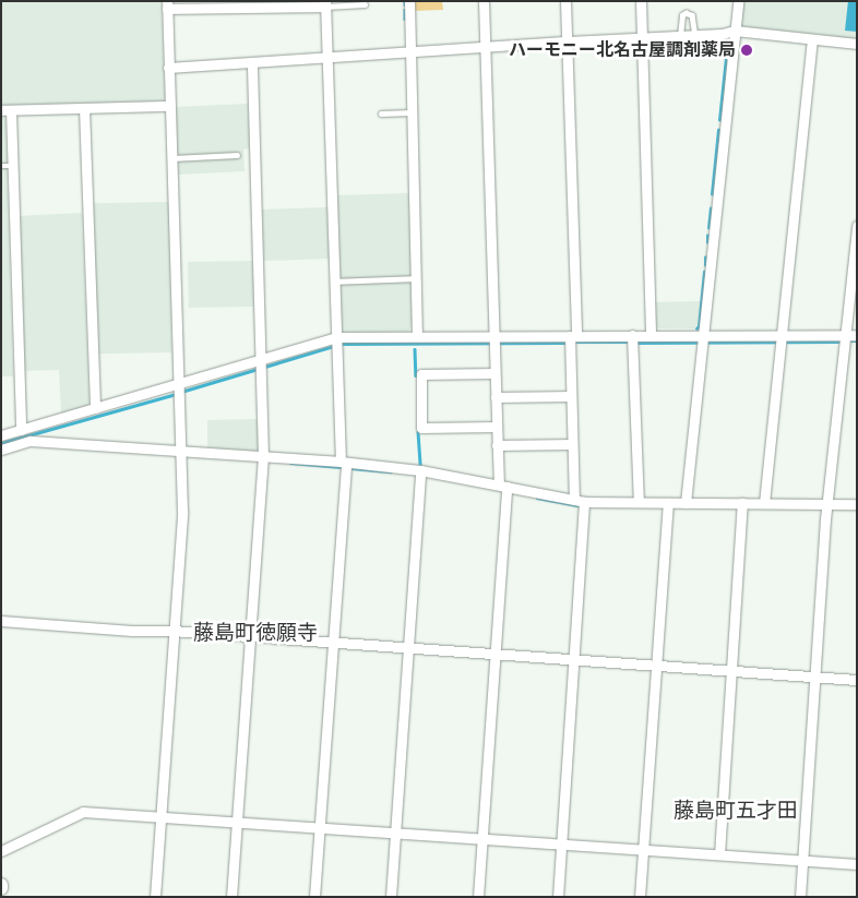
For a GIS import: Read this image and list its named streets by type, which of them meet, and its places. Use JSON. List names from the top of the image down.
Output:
{
  "districts": ["藤島町徳願寺", "藤島町五才田"],
  "places": ["ハーモニー北名古屋調剤薬局"]
}
